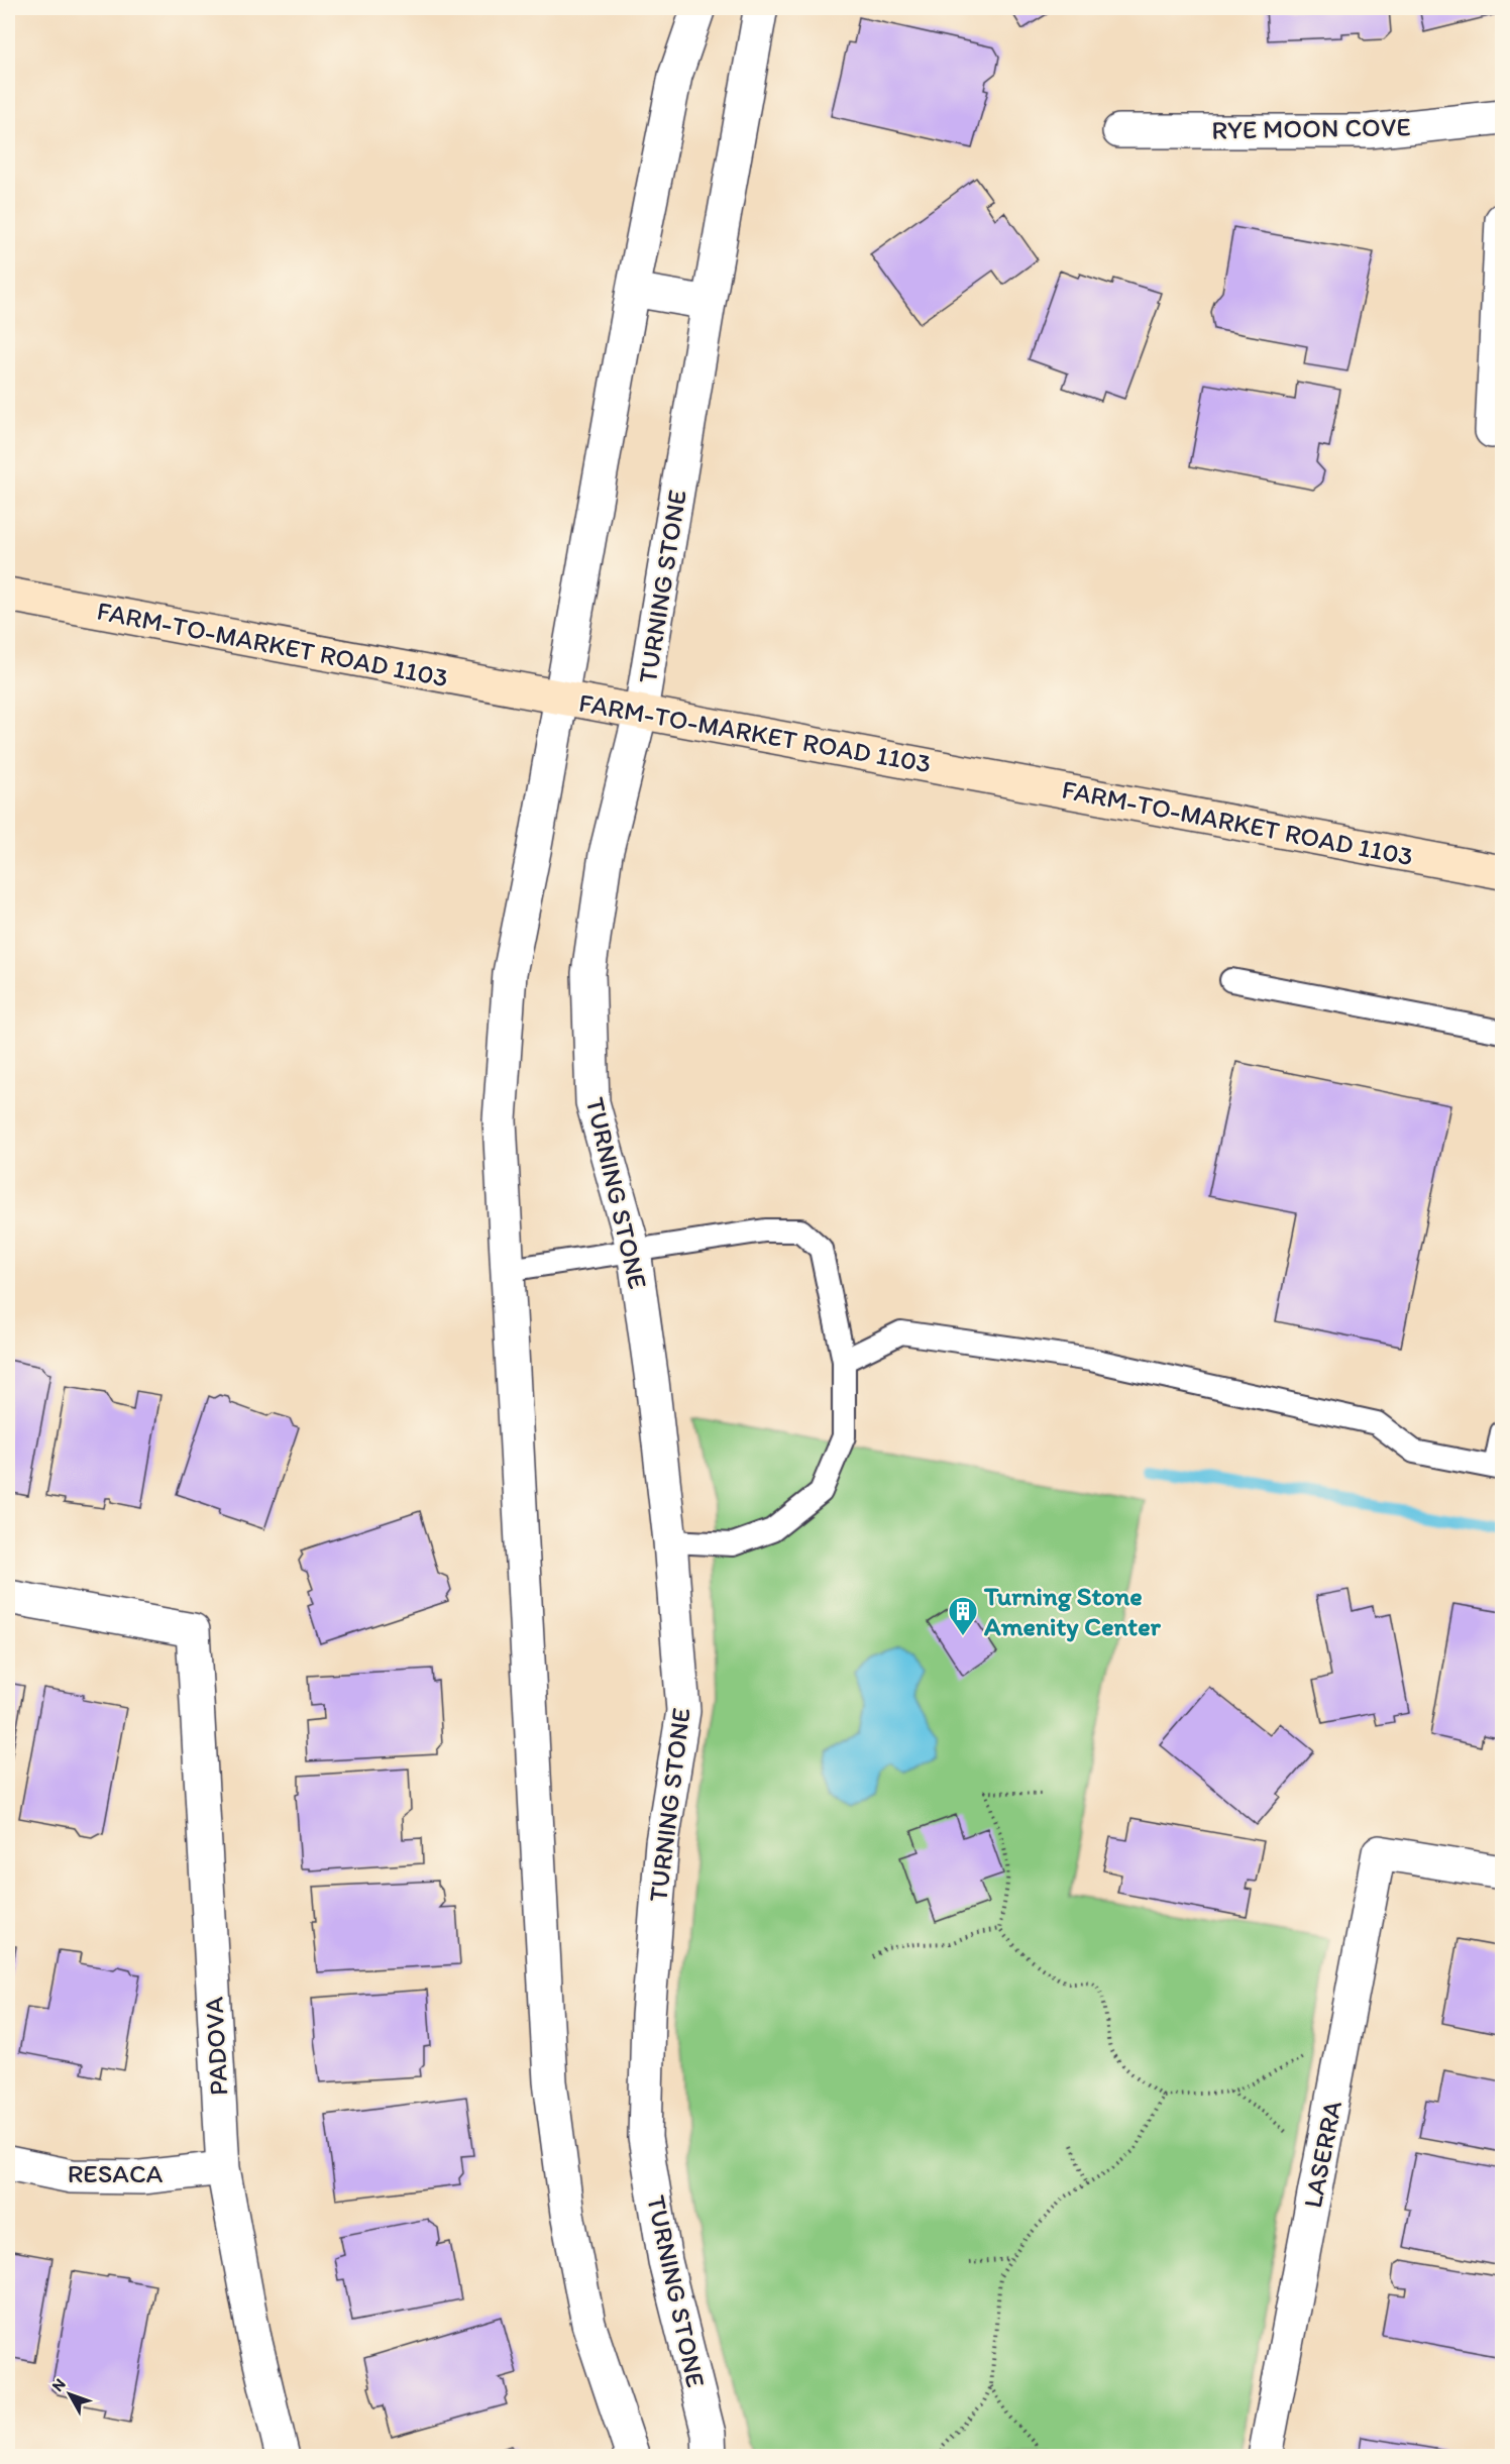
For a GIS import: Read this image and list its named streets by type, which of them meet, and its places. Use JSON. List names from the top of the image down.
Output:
{
  "streets": {
    "main road": ["FARM-TO-MARKET ROAD 1103"],
    "street": [
      "RYE MOON COVE",
      "TURNING STONE",
      "PADOVA",
      "LASERRA",
      "RESACA"
    ]
  },
  "crossings": [
    ["TURNING STONE", "FARM-TO-MARKET ROAD 1103"],
    ["PADOVA", "RESACA"]
  ],
  "places": {
    "building": ["Turning Stone Amenity Center"]
  },
  "north": "top left"
}
